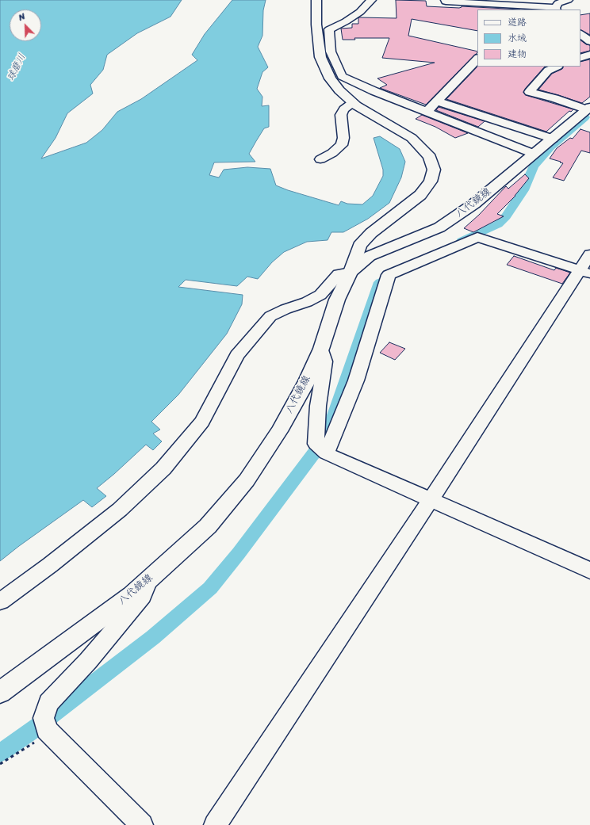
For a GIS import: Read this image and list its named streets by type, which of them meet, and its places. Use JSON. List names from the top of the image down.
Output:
{
  "streets": {
    "main road": ["八代鏡線"]
  },
  "water": ["球磨川"],
  "legend": ["道路", "水域", "建物"],
  "north": "top left"
}
